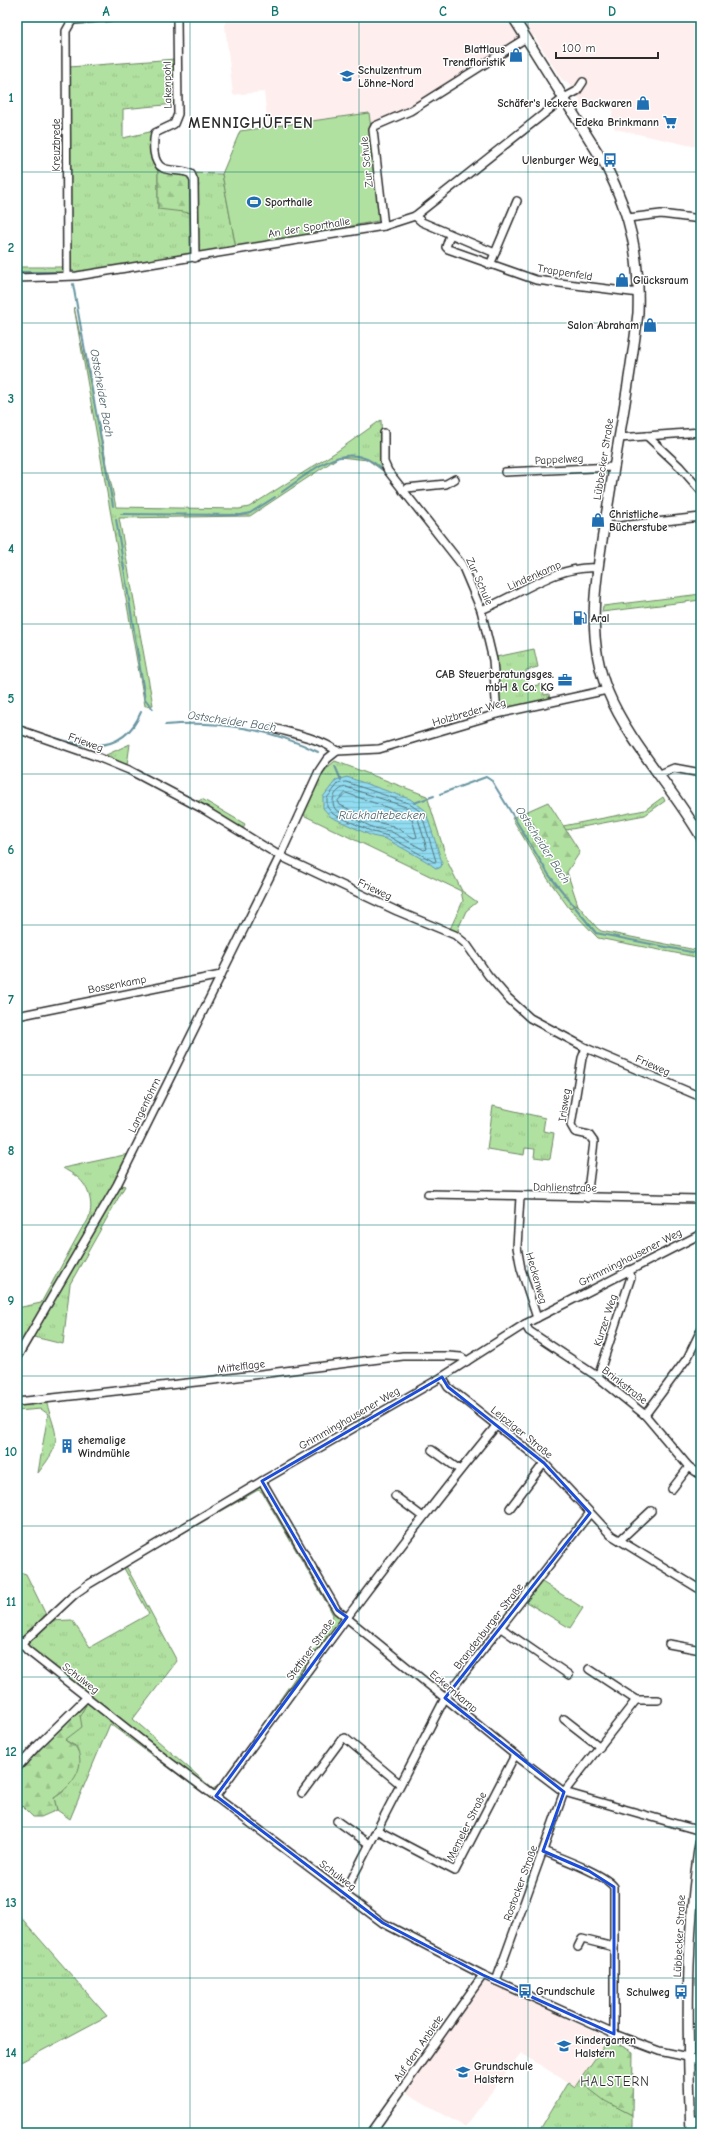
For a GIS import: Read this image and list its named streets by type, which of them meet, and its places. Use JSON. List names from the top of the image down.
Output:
{
  "streets": {
    "main road": ["Lübbecker Straße"],
    "street": [
      "Lakenpohl",
      "Kreuzbrede",
      "Zur Schule",
      "An der Sporthalle",
      "Trappenfeld",
      "Pappelweg",
      "Lindenkamp",
      "Holzbreder Weg",
      "Frieweg",
      "Bossenkamp",
      "Langenfohrn",
      "Irisweg",
      "Dahlienstraße",
      "Grimminghausener Weg",
      "Heckenweg",
      "Kurzer Weg",
      "Mittelflage",
      "Brinkstraße",
      "Leipziger Straße",
      "Brandenburger Straße",
      "Stettiner Straße",
      "Schulweg",
      "Eckernkamp",
      "Memeler Straße",
      "Rostocker Straße",
      "Auf dem Anbiete"
    ]
  },
  "crossings": [
    ["Lakenpohl", "An der Sporthalle"],
    ["Kreuzbrede", "An der Sporthalle"],
    ["Zur Schule", "An der Sporthalle"],
    ["Zur Schule", "Lübbecker Straße"],
    ["Zur Schule", "Lindenkamp"],
    ["Zur Schule", "Holzbreder Weg"],
    ["An der Sporthalle", "Lübbecker Straße"],
    ["Trappenfeld", "Lübbecker Straße"],
    ["Pappelweg", "Lübbecker Straße"],
    ["Lübbecker Straße", "Lindenkamp"],
    ["Lübbecker Straße", "Holzbreder Weg"],
    ["Lübbecker Straße", "Schulweg"],
    ["Frieweg", "Langenfohrn"],
    ["Frieweg", "Irisweg"],
    ["Bossenkamp", "Langenfohrn"],
    ["Irisweg", "Dahlienstraße"],
    ["Dahlienstraße", "Heckenweg"],
    ["Grimminghausener Weg", "Heckenweg"],
    ["Grimminghausener Weg", "Kurzer Weg"],
    ["Grimminghausener Weg", "Mittelflage"],
    ["Grimminghausener Weg", "Brinkstraße"],
    ["Grimminghausener Weg", "Leipziger Straße"],
    ["Grimminghausener Weg", "Schulweg"],
    ["Grimminghausener Weg", "Eckernkamp"],
    ["Kurzer Weg", "Brinkstraße"],
    ["Leipziger Straße", "Brandenburger Straße"],
    ["Leipziger Straße", "Stettiner Straße"],
    ["Brandenburger Straße", "Schulweg"],
    ["Brandenburger Straße", "Eckernkamp"],
    ["Brandenburger Straße", "Memeler Straße"],
    ["Stettiner Straße", "Schulweg"],
    ["Stettiner Straße", "Eckernkamp"],
    ["Schulweg", "Rostocker Straße"],
    ["Schulweg", "Auf dem Anbiete"],
    ["Eckernkamp", "Memeler Straße"],
    ["Eckernkamp", "Rostocker Straße"]
  ],
  "districts": ["MENNIGHÜFFEN", "HALSTERN"],
  "water": ["Ostscheider Bach", "Rückhaltebecken"],
  "places": {
    "shop": [
      "Blattlaus Trendfloristik",
      "Schäfer's leckere Backwaren",
      "Glücksraum",
      "Salon Abraham",
      "Christliche Bücherstube"
    ],
    "school or university": ["Schulzentrum Löhne-Nord", "Kindergarten Halstern", "Grundschule Halstern"],
    "supermarket": ["Edeka Brinkmann"],
    "bus stop": ["Ulenburger Weg", "Grundschule", "Schulweg"],
    "sports": ["Sporthalle"],
    "fuel station": ["Aral"],
    "office": ["CAB Steuerberatungsges. mbH & Co. KG"],
    "building": ["ehemalige Windmühle"]
  },
  "scale_bar": "100 m",
  "grid": {
    "columns": [
      "A",
      "B",
      "C",
      "D"
    ],
    "rows": [
      "1",
      "2",
      "3",
      "4",
      "5",
      "6",
      "7",
      "8",
      "9",
      "10",
      "11",
      "12",
      "13",
      "14"
    ]
  }
}
